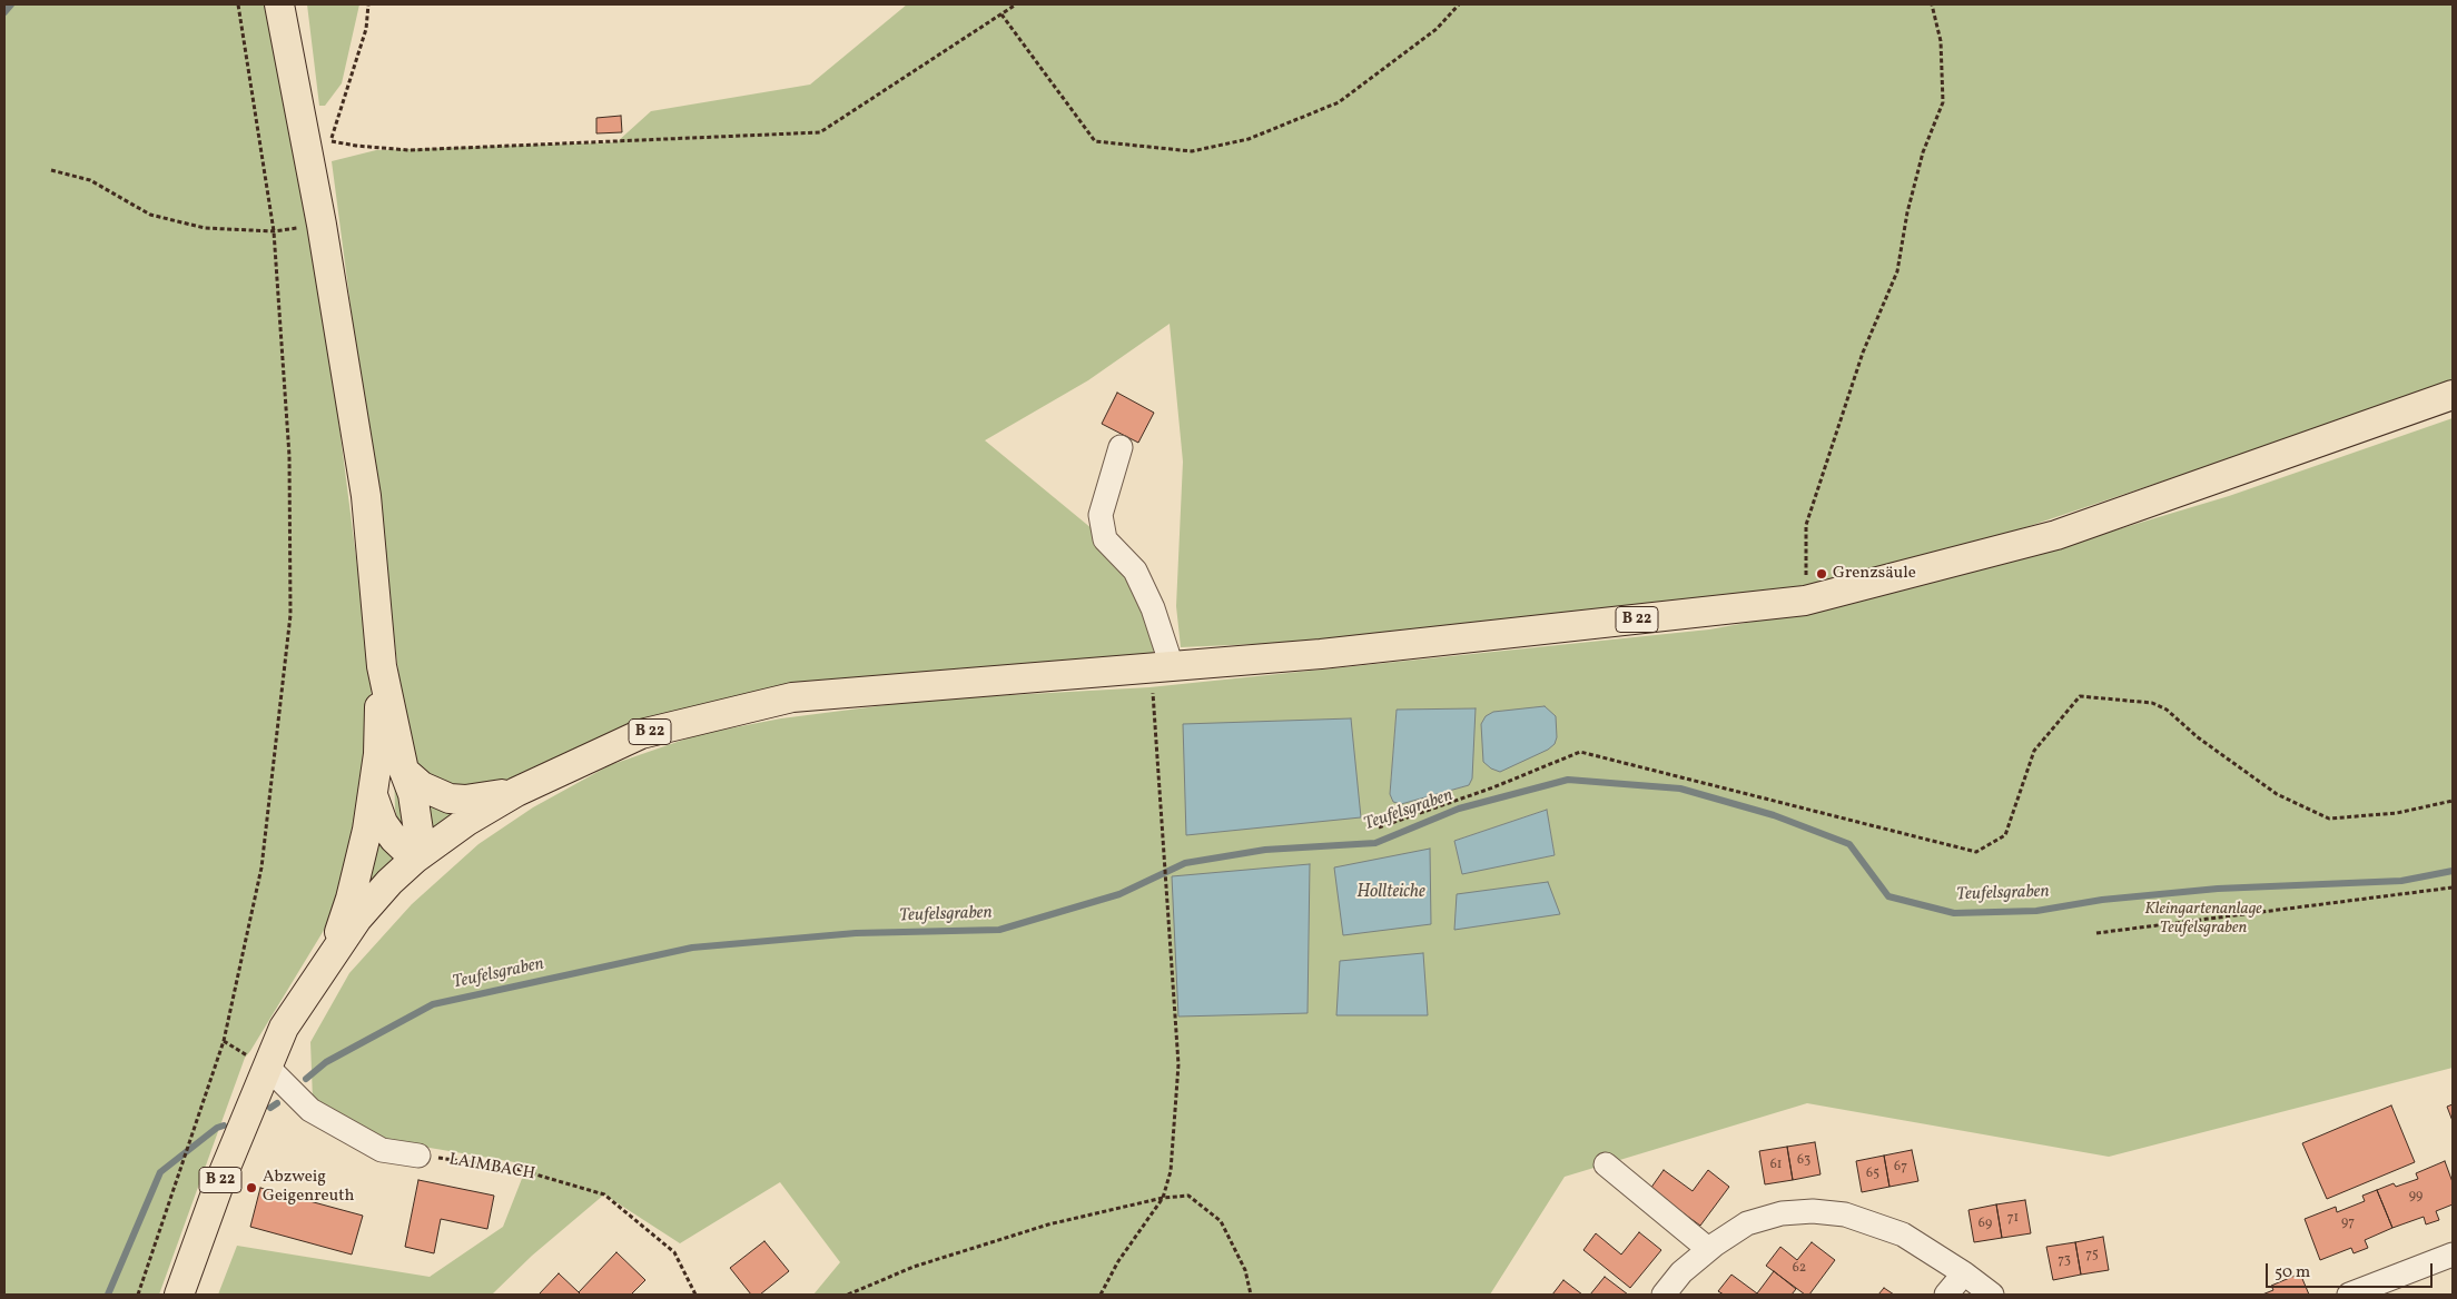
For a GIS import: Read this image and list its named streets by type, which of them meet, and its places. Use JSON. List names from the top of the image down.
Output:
{
  "streets": {
    "main road": ["B 22"],
    "path": ["LAIMBACH"]
  },
  "water": ["Teufelsgraben", "Hollteiche"],
  "parks": ["Kleingartenanlage Teufelsgraben"],
  "places": ["Grenzsäule", "Abzweig Geigenreuth"],
  "house_numbers": [
    "63",
    "61",
    "67",
    "65",
    "99",
    "71",
    "97",
    "69",
    "75",
    "73",
    "62"
  ],
  "scale_bar": "50 m"
}
